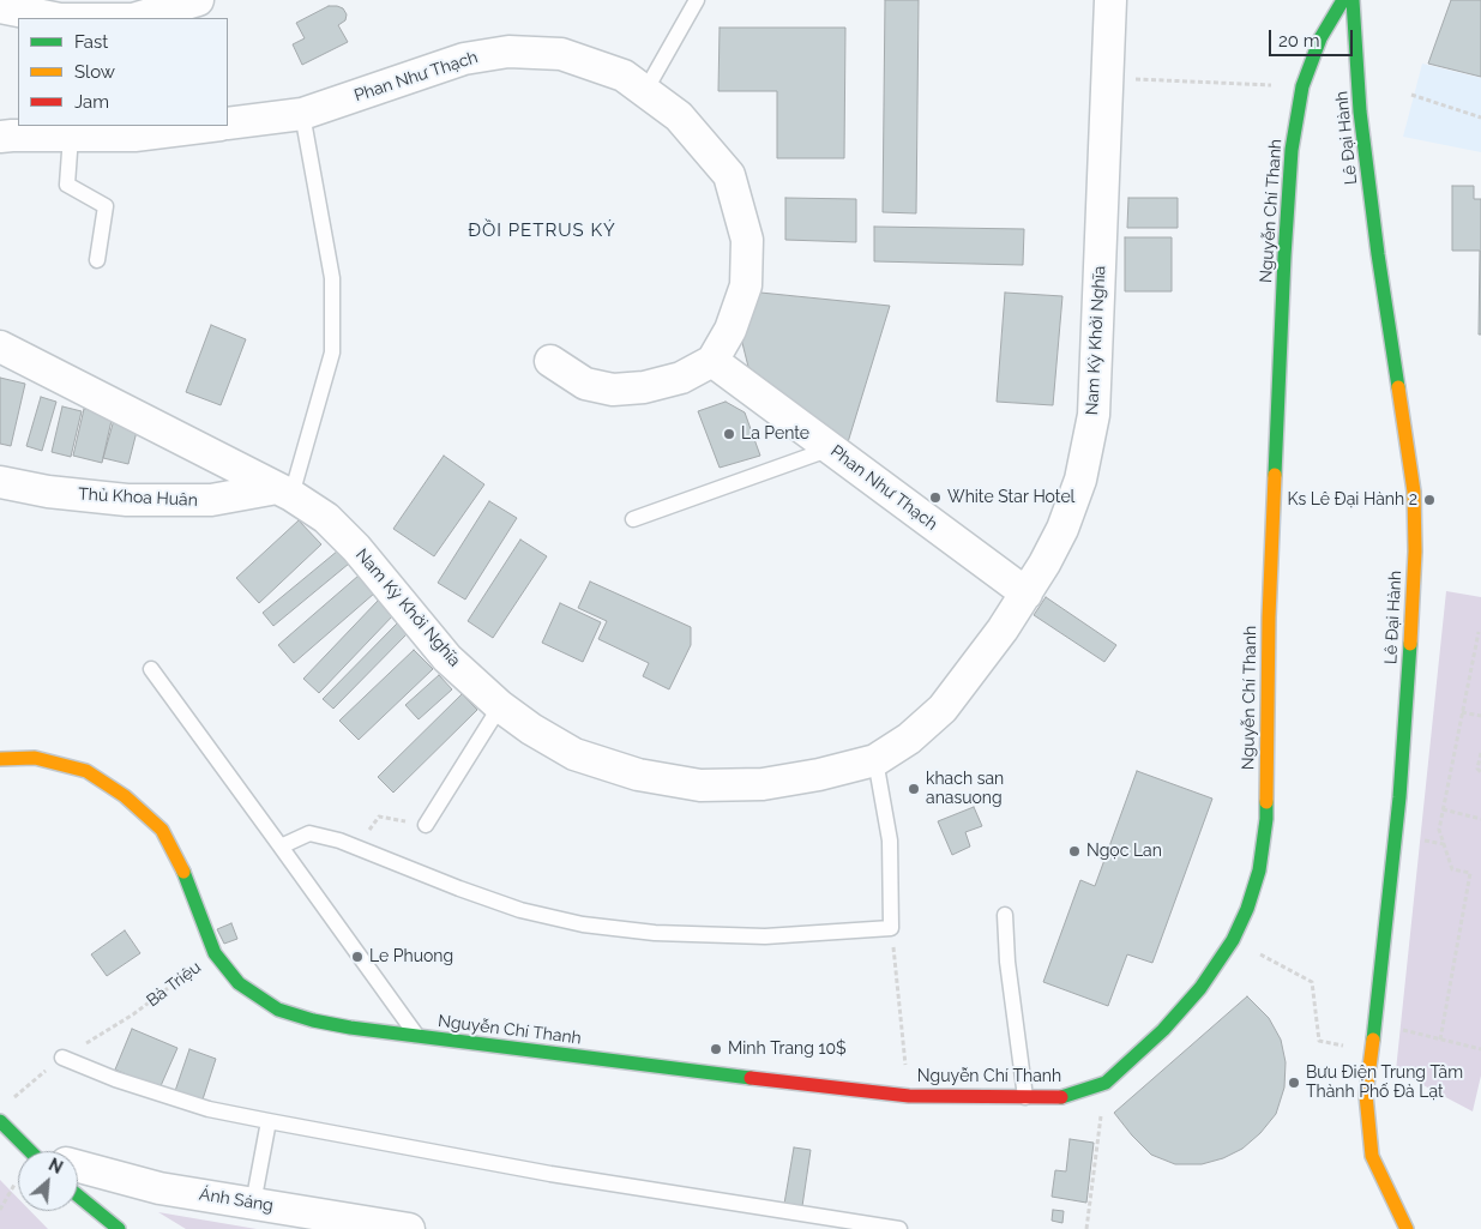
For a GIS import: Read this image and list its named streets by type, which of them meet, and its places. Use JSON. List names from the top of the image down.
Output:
{
  "streets": {
    "street": [
      "Phan Như Thạch",
      "Lê Đại Hành",
      "Nguyễn Chí Thanh",
      "Nam Kỳ Khởi Nghĩa",
      "Thủ Khoa Huân",
      "Ánh Sáng"
    ],
    "path": ["Bà Triệu"]
  },
  "crossings": [
    ["Phan Như Thạch", "Nam Kỳ Khởi Nghĩa"],
    ["Nguyễn Chí Thanh", "Bà Triệu"],
    ["Nam Kỳ Khởi Nghĩa", "Thủ Khoa Huân"]
  ],
  "districts": ["ĐỒI PETRUS KÝ"],
  "places": [
    "La Pente",
    "White Star Hotel",
    "Ks Lê Đại Hành 2",
    "khach san anasuong",
    "Ngọc Lan",
    "Le Phuong",
    "Minh Trang 10$",
    "Bưu Điện Trung Tâm Thành Phố Đà Lạt"
  ],
  "legend": ["Fast", "Slow", "Jam"],
  "scale_bar": "20 m",
  "north": "top right"
}
